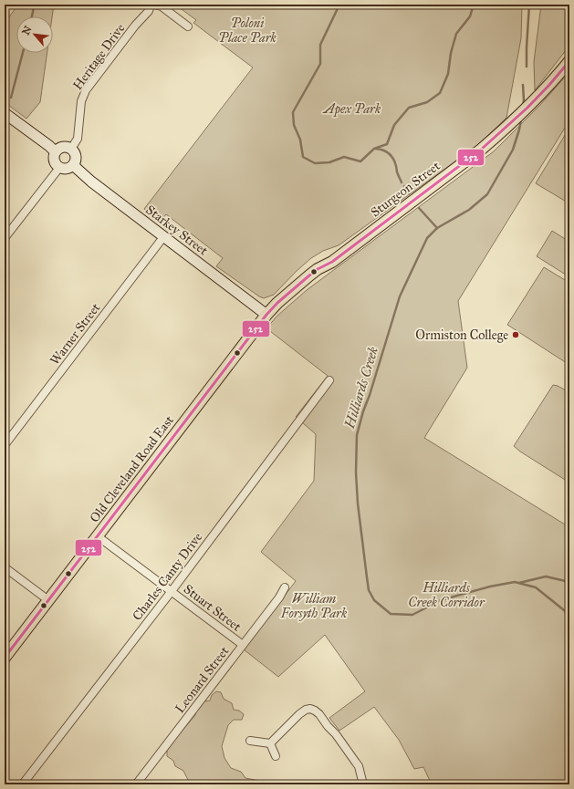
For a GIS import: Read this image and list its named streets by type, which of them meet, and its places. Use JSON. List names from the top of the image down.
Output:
{
  "streets": {
    "main road": ["Sturgeon Street", "Old Cleveland Road East"],
    "street": [
      "Heritage Drive",
      "Starkey Street",
      "Warner Street",
      "Charles Canty Drive",
      "Stuart Street",
      "Leonard Street"
    ]
  },
  "crossings": [
    ["Heritage Drive", "Starkey Street"],
    ["Sturgeon Street", "Starkey Street"],
    ["Sturgeon Street", "Old Cleveland Road East"],
    ["Starkey Street", "Warner Street"],
    ["Starkey Street", "Old Cleveland Road East"],
    ["Old Cleveland Road East", "Stuart Street"],
    ["Charles Canty Drive", "Stuart Street"],
    ["Stuart Street", "Leonard Street"]
  ],
  "water": ["Hilliards Creek"],
  "parks": [
    "Poloni Place Park",
    "Apex Park",
    "Hilliards Creek Corridor",
    "William Forsyth Park"
  ],
  "places": ["Ormiston College"],
  "lines": ["transit line 252"],
  "north": "top left"
}
